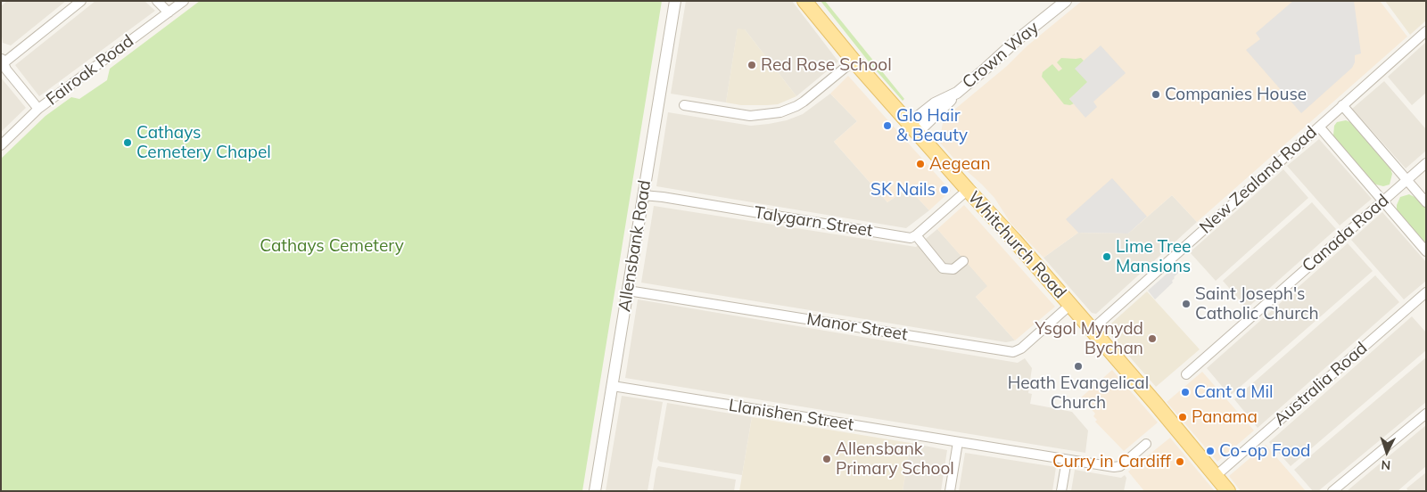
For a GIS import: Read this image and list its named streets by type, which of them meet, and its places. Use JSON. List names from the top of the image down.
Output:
{
  "streets": {
    "main road": ["Whitchurch Road"],
    "street": [
      "Crown Way",
      "Fairoak Road",
      "New Zealand Road",
      "Talygarn Street",
      "Canada Road",
      "Allensbank Road",
      "Manor Street",
      "Australia Road",
      "Llanishen Street"
    ]
  },
  "crossings": [
    ["Crown Way", "Whitchurch Road"],
    ["New Zealand Road", "Whitchurch Road"],
    ["Talygarn Street", "Allensbank Road"],
    ["Whitchurch Road", "Manor Street"],
    ["Whitchurch Road", "Australia Road"],
    ["Allensbank Road", "Manor Street"],
    ["Allensbank Road", "Llanishen Street"]
  ],
  "parks": ["Cathays Cemetery"],
  "places": [
    "Red Rose School",
    "Companies House",
    "Glo Hair & Beauty",
    "Cathays Cemetery Chapel",
    "Aegean",
    "SK Nails",
    "Lime Tree Mansions",
    "Saint Joseph's Catholic Church",
    "Ysgol Mynydd Bychan",
    "Heath Evangelical Church",
    "Cant a Mil",
    "Panama",
    "Co-op Food",
    "Allensbank Primary School",
    "Curry in Cardiff"
  ],
  "north": "bottom"
}
